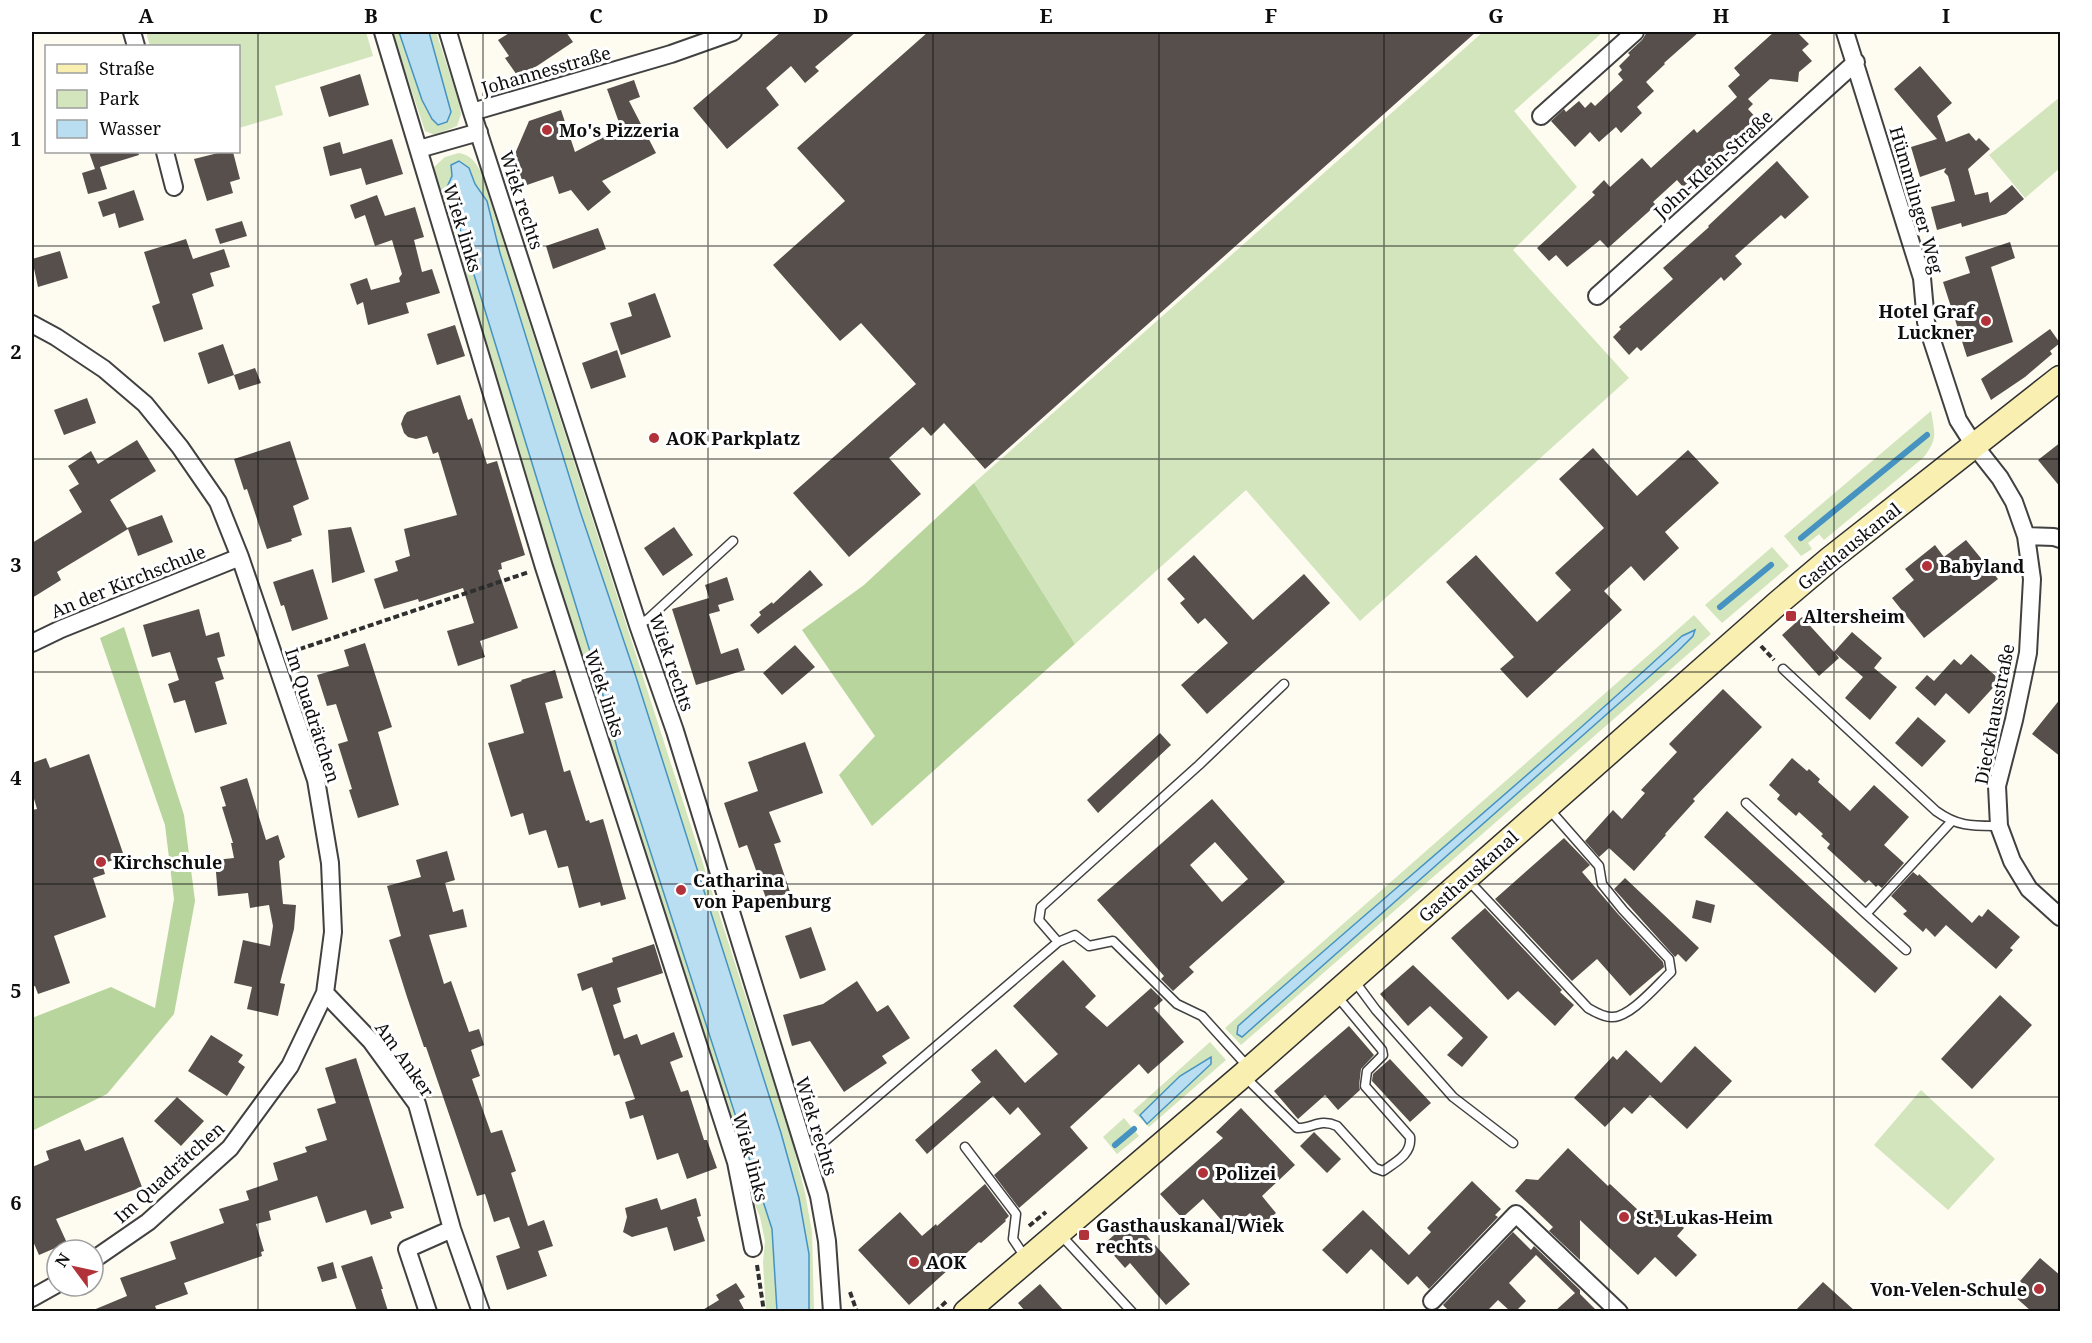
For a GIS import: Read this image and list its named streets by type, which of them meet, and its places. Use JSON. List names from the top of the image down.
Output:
{
  "streets": {
    "street": [
      "Johannesstraße",
      "John-Klein-Straße",
      "Wiek rechts",
      "Hümmlinger Weg",
      "Wiek links",
      "Gasthauskanal",
      "An der Kirchschule",
      "Dieckhausstraße",
      "Im Quadrätchen",
      "Am Anker"
    ]
  },
  "crossings": [
    ["Johannesstraße", "Wiek rechts"],
    ["John-Klein-Straße", "Hümmlinger Weg"],
    ["Hümmlinger Weg", "Gasthauskanal"],
    ["Hümmlinger Weg", "Dieckhausstraße"],
    ["Gasthauskanal", "Dieckhausstraße"],
    ["An der Kirchschule", "Im Quadrätchen"],
    ["Im Quadrätchen", "Am Anker"]
  ],
  "places": {
    "other": [
      "Mo's Pizzeria",
      "Hotel Graf Luckner",
      "AOK Parkplatz",
      "Babyland",
      "Kirchschule",
      "Catharina von Papenburg",
      "Polizei",
      "St. Lukas-Heim",
      "AOK",
      "Von-Velen-Schule"
    ],
    "transit": ["Altersheim", "Gasthauskanal/Wiek rechts"]
  },
  "legend": ["Straße", "Park", "Wasser"],
  "north": "top left",
  "grid": {
    "columns": [
      "A",
      "B",
      "C",
      "D",
      "E",
      "F",
      "G",
      "H",
      "I"
    ],
    "rows": [
      "1",
      "2",
      "3",
      "4",
      "5",
      "6"
    ]
  }
}
